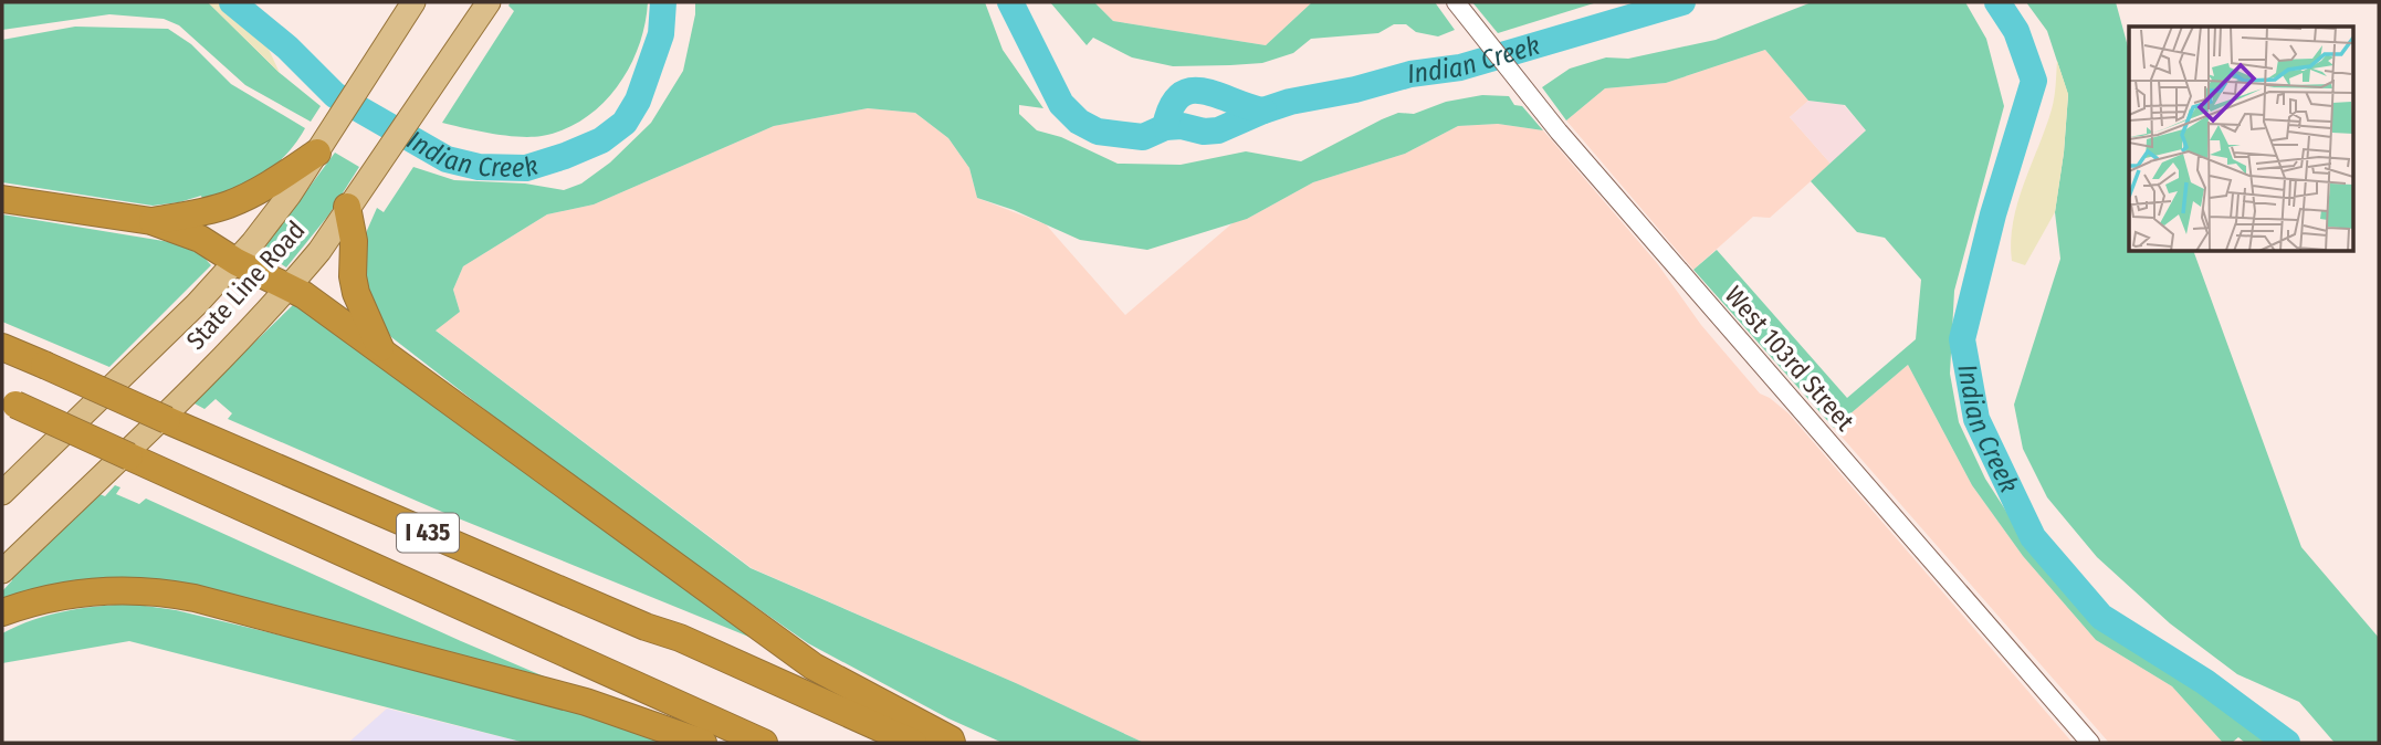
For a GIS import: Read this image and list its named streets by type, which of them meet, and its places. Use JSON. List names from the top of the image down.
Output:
{
  "streets": {
    "highway": ["I 435"],
    "main road": ["State Line Road"],
    "street": ["West 103rd Street"]
  },
  "water": ["Indian Creek"]
}
